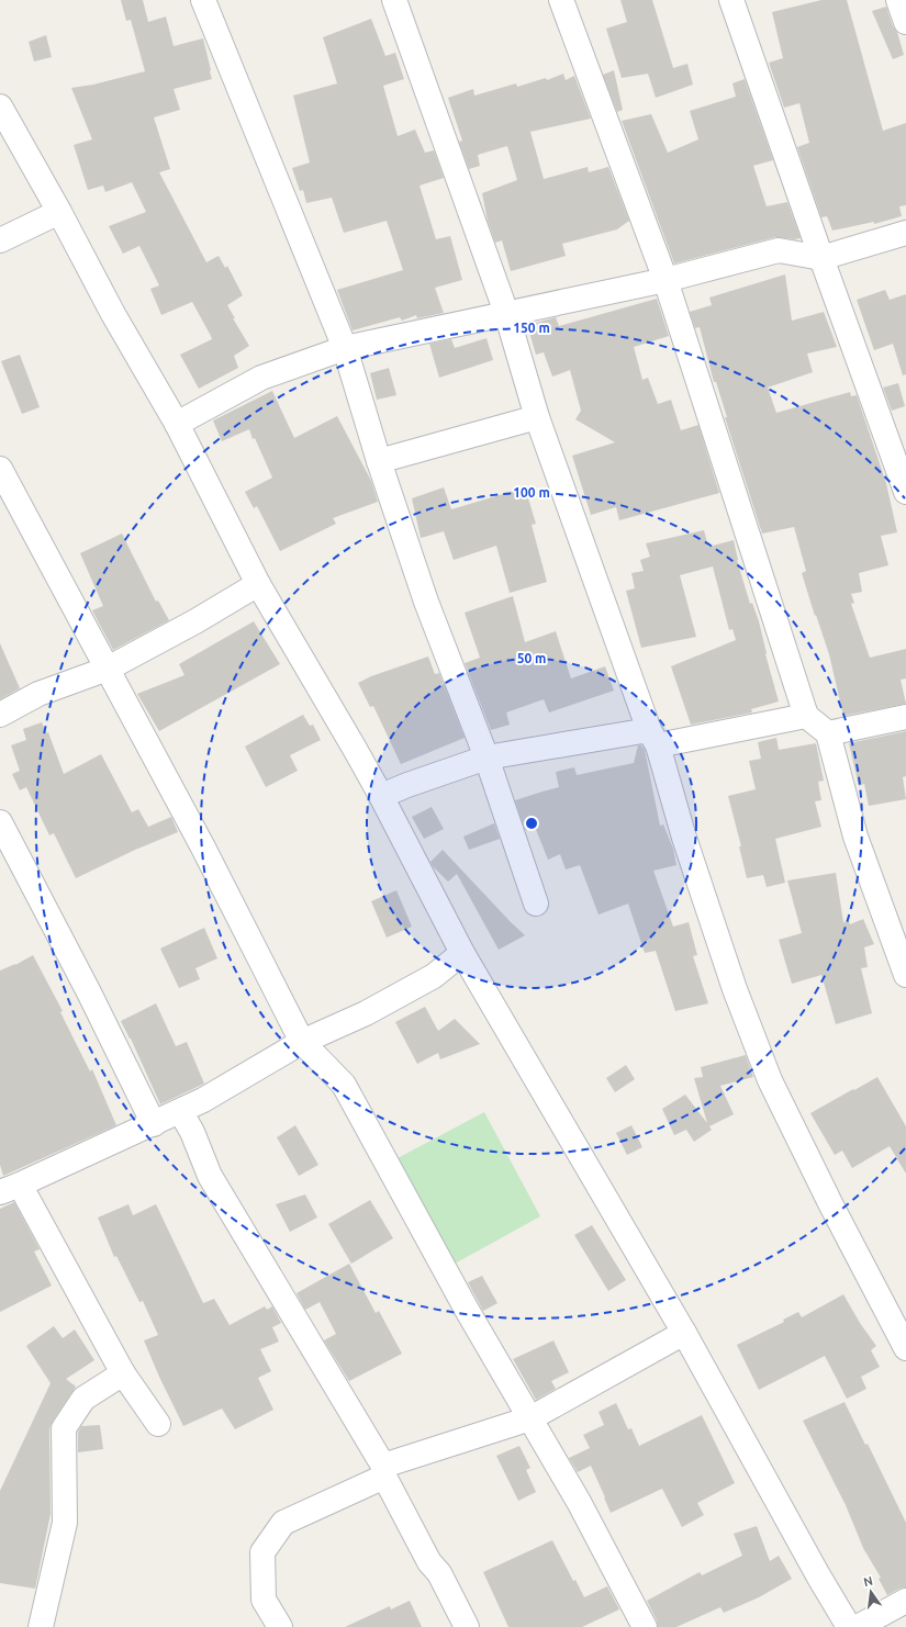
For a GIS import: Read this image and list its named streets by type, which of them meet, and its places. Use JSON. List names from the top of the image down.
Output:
{
  "north": "top",
  "rings": ["150 m", "100 m", "50 m"]
}
